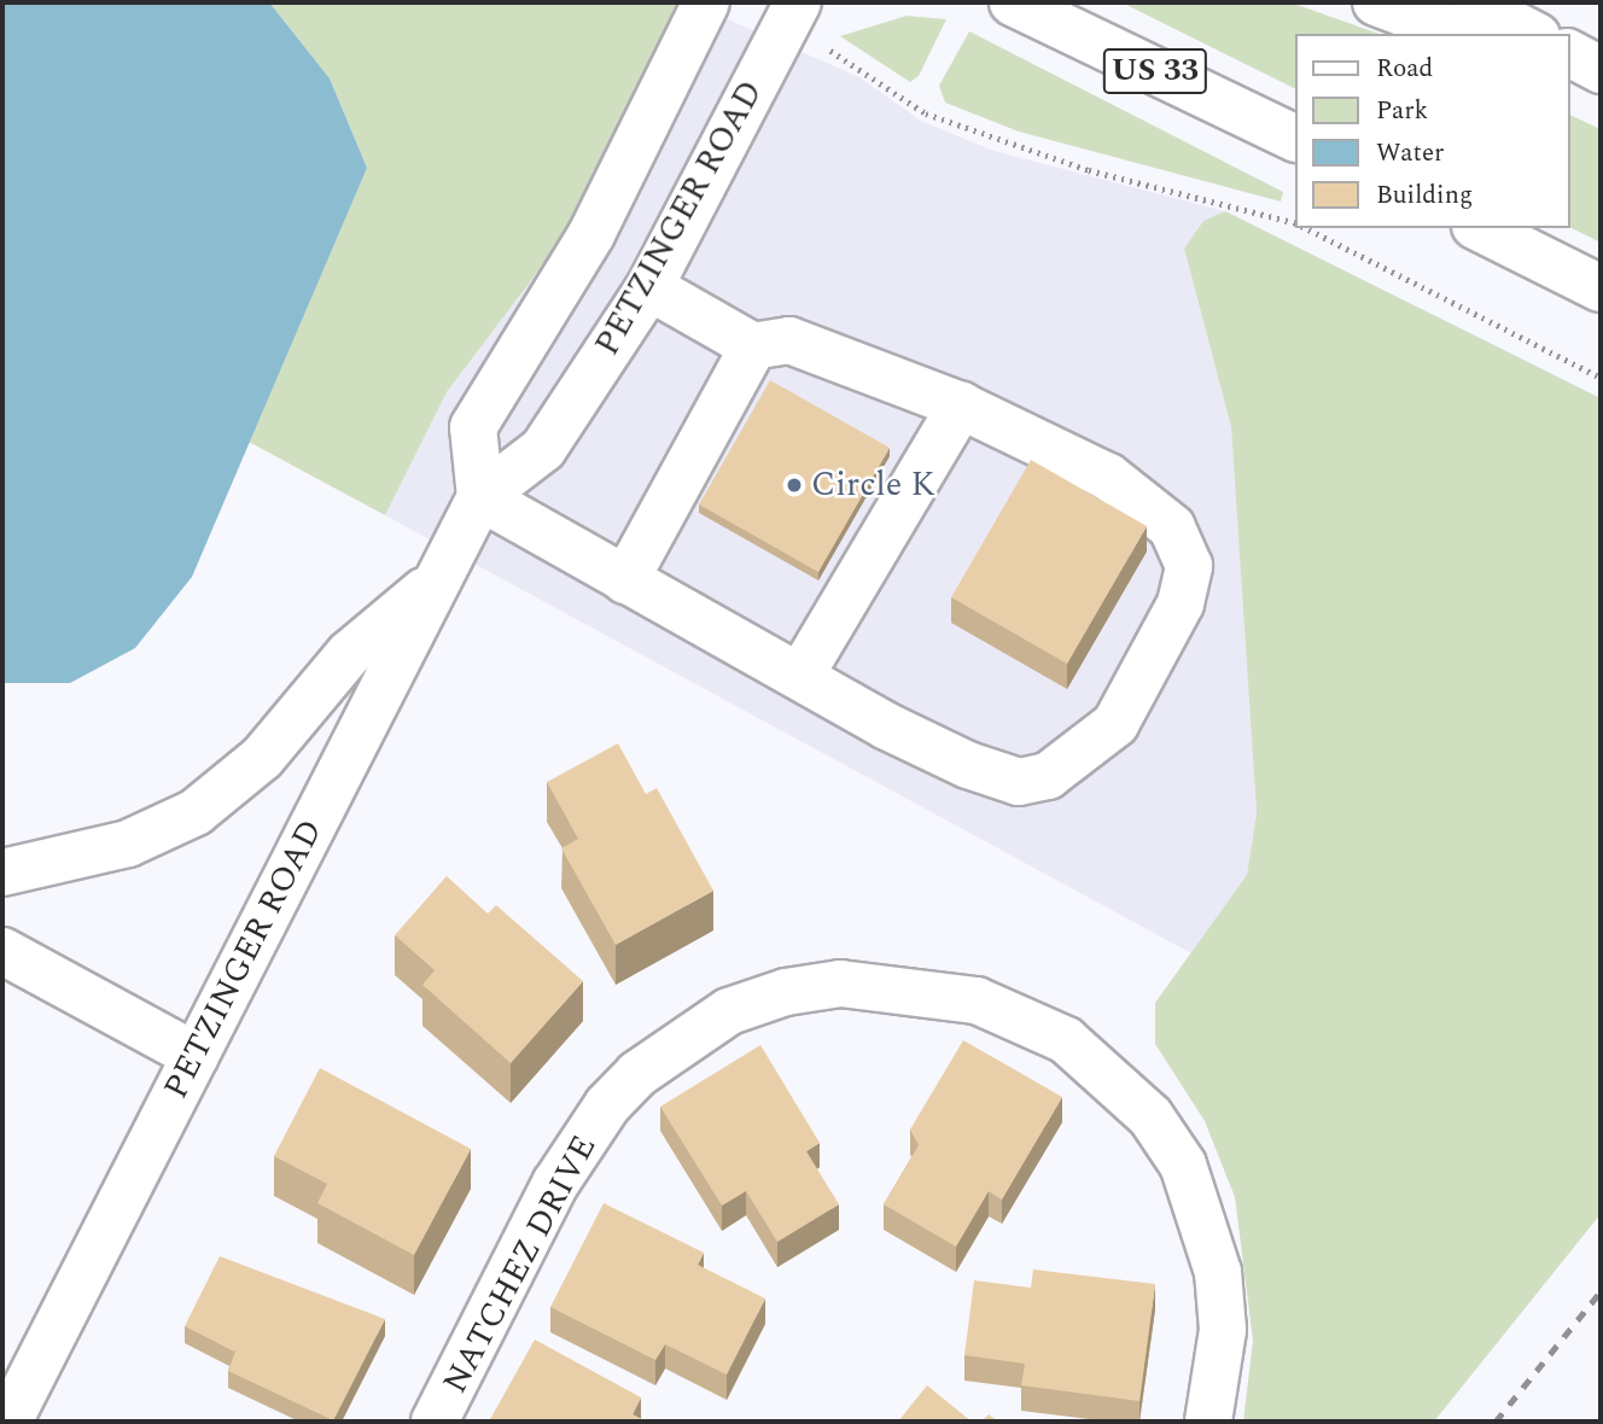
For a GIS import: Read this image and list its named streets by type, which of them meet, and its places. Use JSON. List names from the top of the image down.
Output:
{
  "streets": {
    "main road": ["US 33", "PETZINGER ROAD", "NATCHEZ DRIVE"]
  },
  "places": ["Circle K"],
  "legend": [
    "Road",
    "Park",
    "Water",
    "Building"
  ]
}
